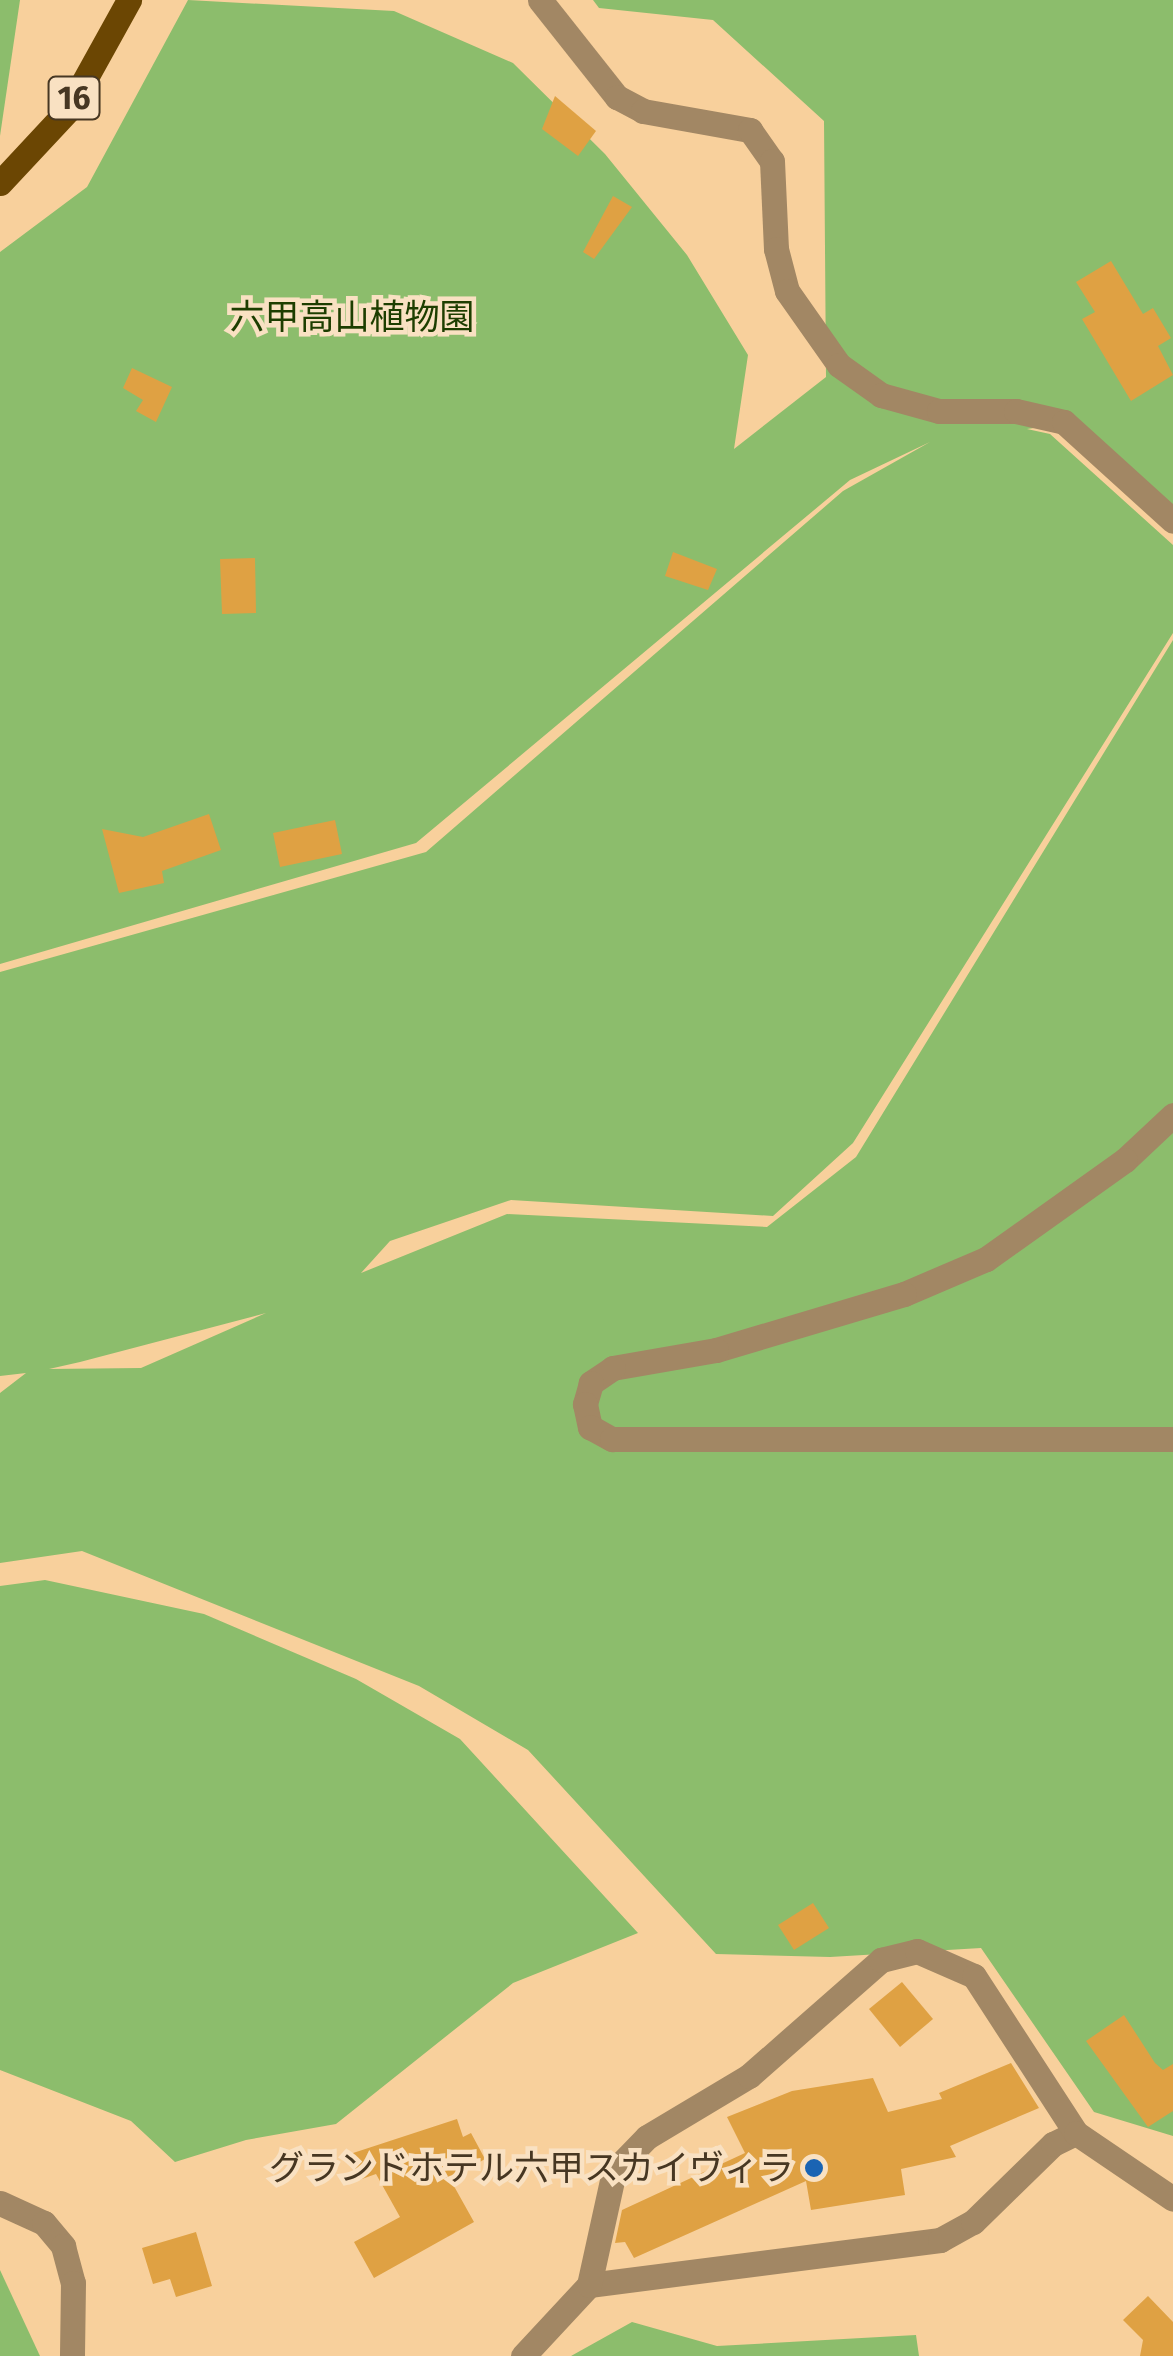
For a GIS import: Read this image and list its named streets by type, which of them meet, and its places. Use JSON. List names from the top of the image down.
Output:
{
  "streets": {
    "main road": ["16"]
  },
  "parks": ["六甲高山植物園"],
  "places": ["グランドホテル六甲スカイヴィラ"]
}
